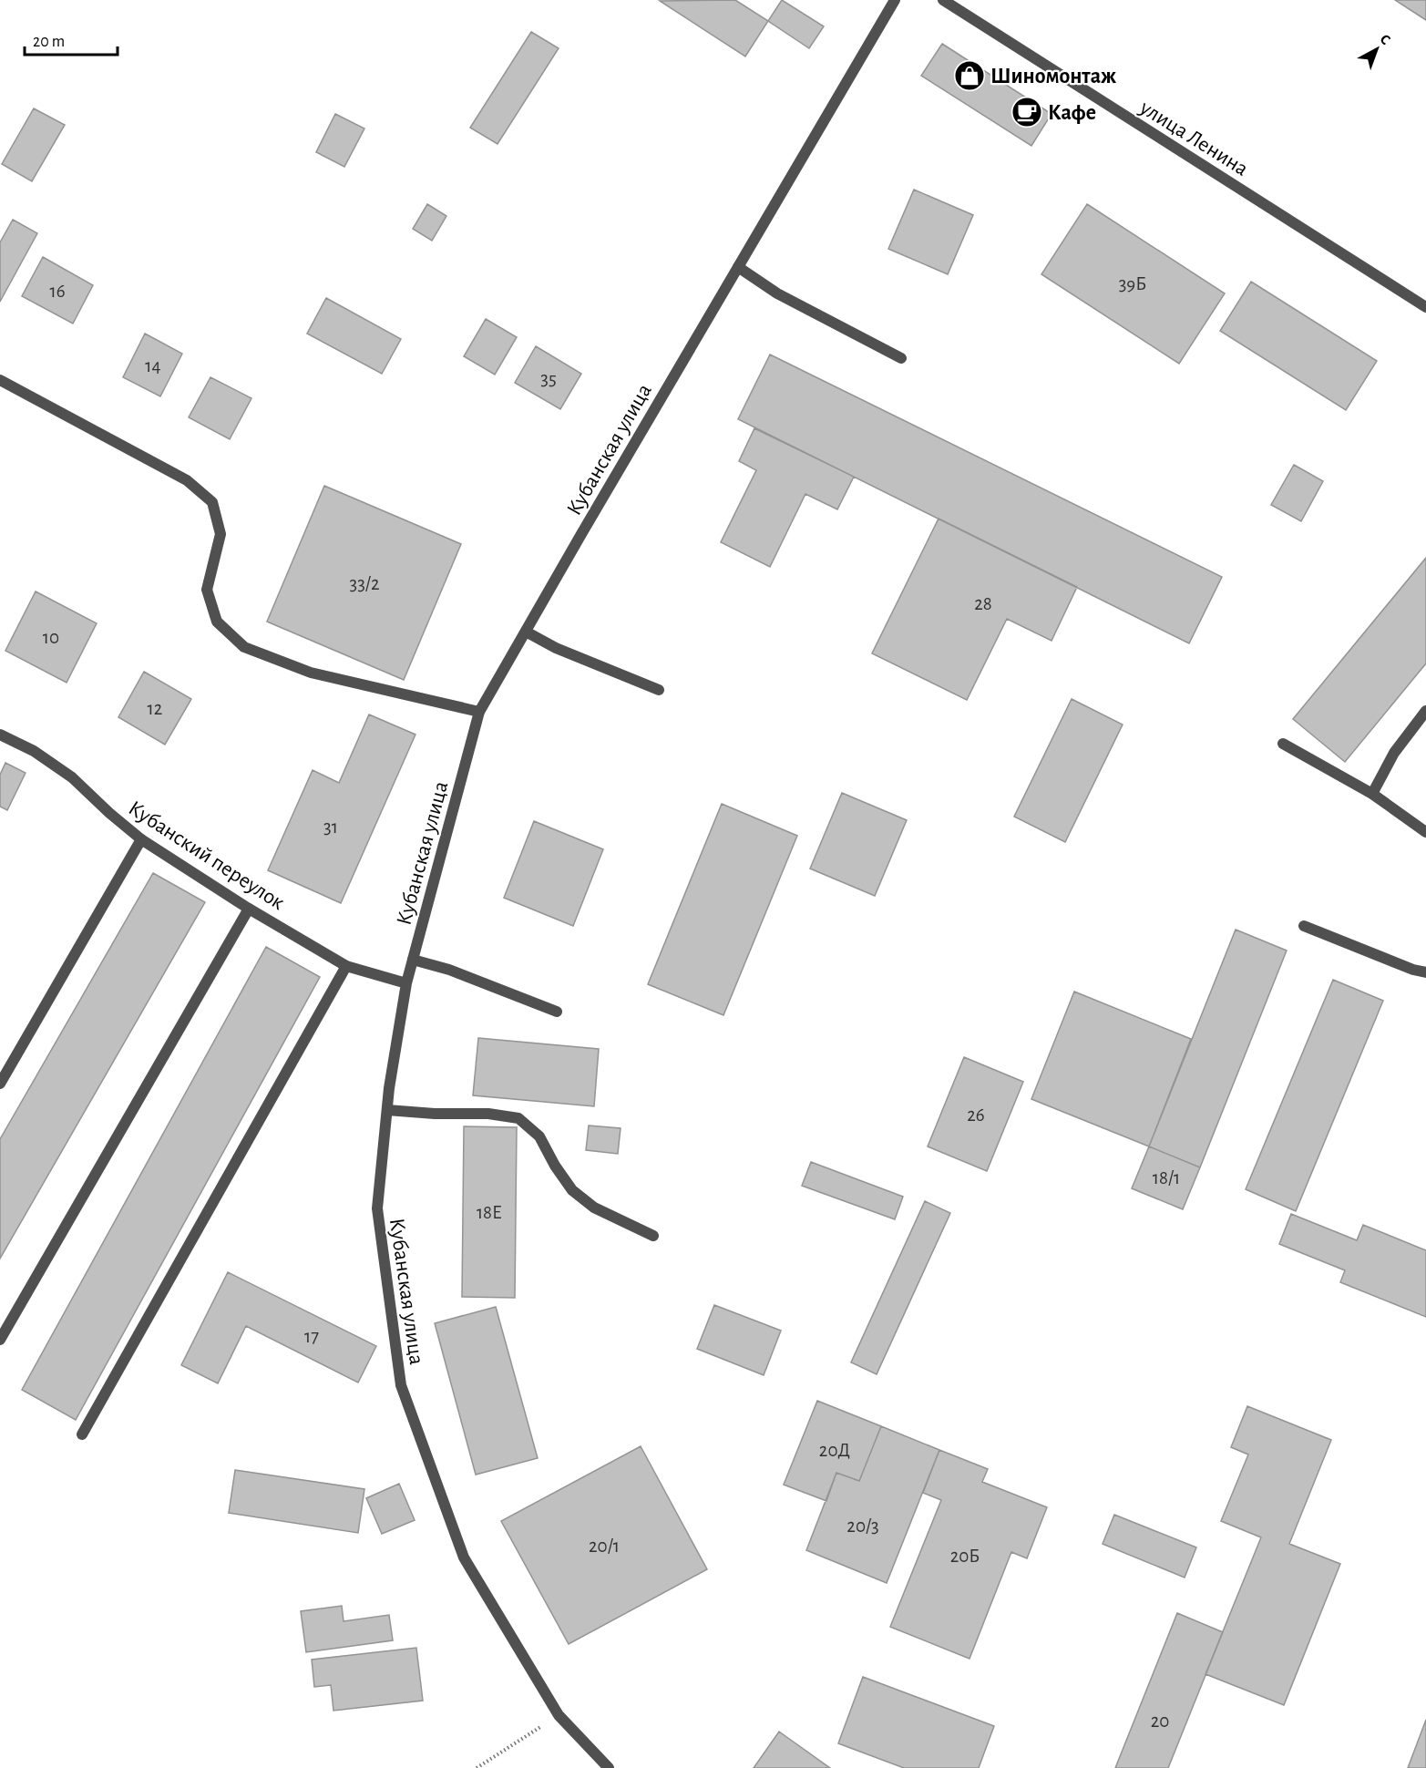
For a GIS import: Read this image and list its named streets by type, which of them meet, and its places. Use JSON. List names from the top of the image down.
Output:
{
  "streets": {
    "street": ["улица Ленина", "Кубанская улица", "Кубанский переулок"]
  },
  "crossings": [
    ["Кубанская улица", "Кубанский переулок"]
  ],
  "places": {
    "shop": ["Шиномонтаж"],
    "cafe": ["Кафе"]
  },
  "house_numbers": [
    "39Б",
    "16",
    "14",
    "35",
    "33/2",
    "28",
    "10",
    "12",
    "31",
    "26",
    "18/1",
    "18Е",
    "17",
    "20Д",
    "20/3",
    "20/1",
    "20Б",
    "20"
  ],
  "scale_bar": "20 m",
  "north": "top right"
}
